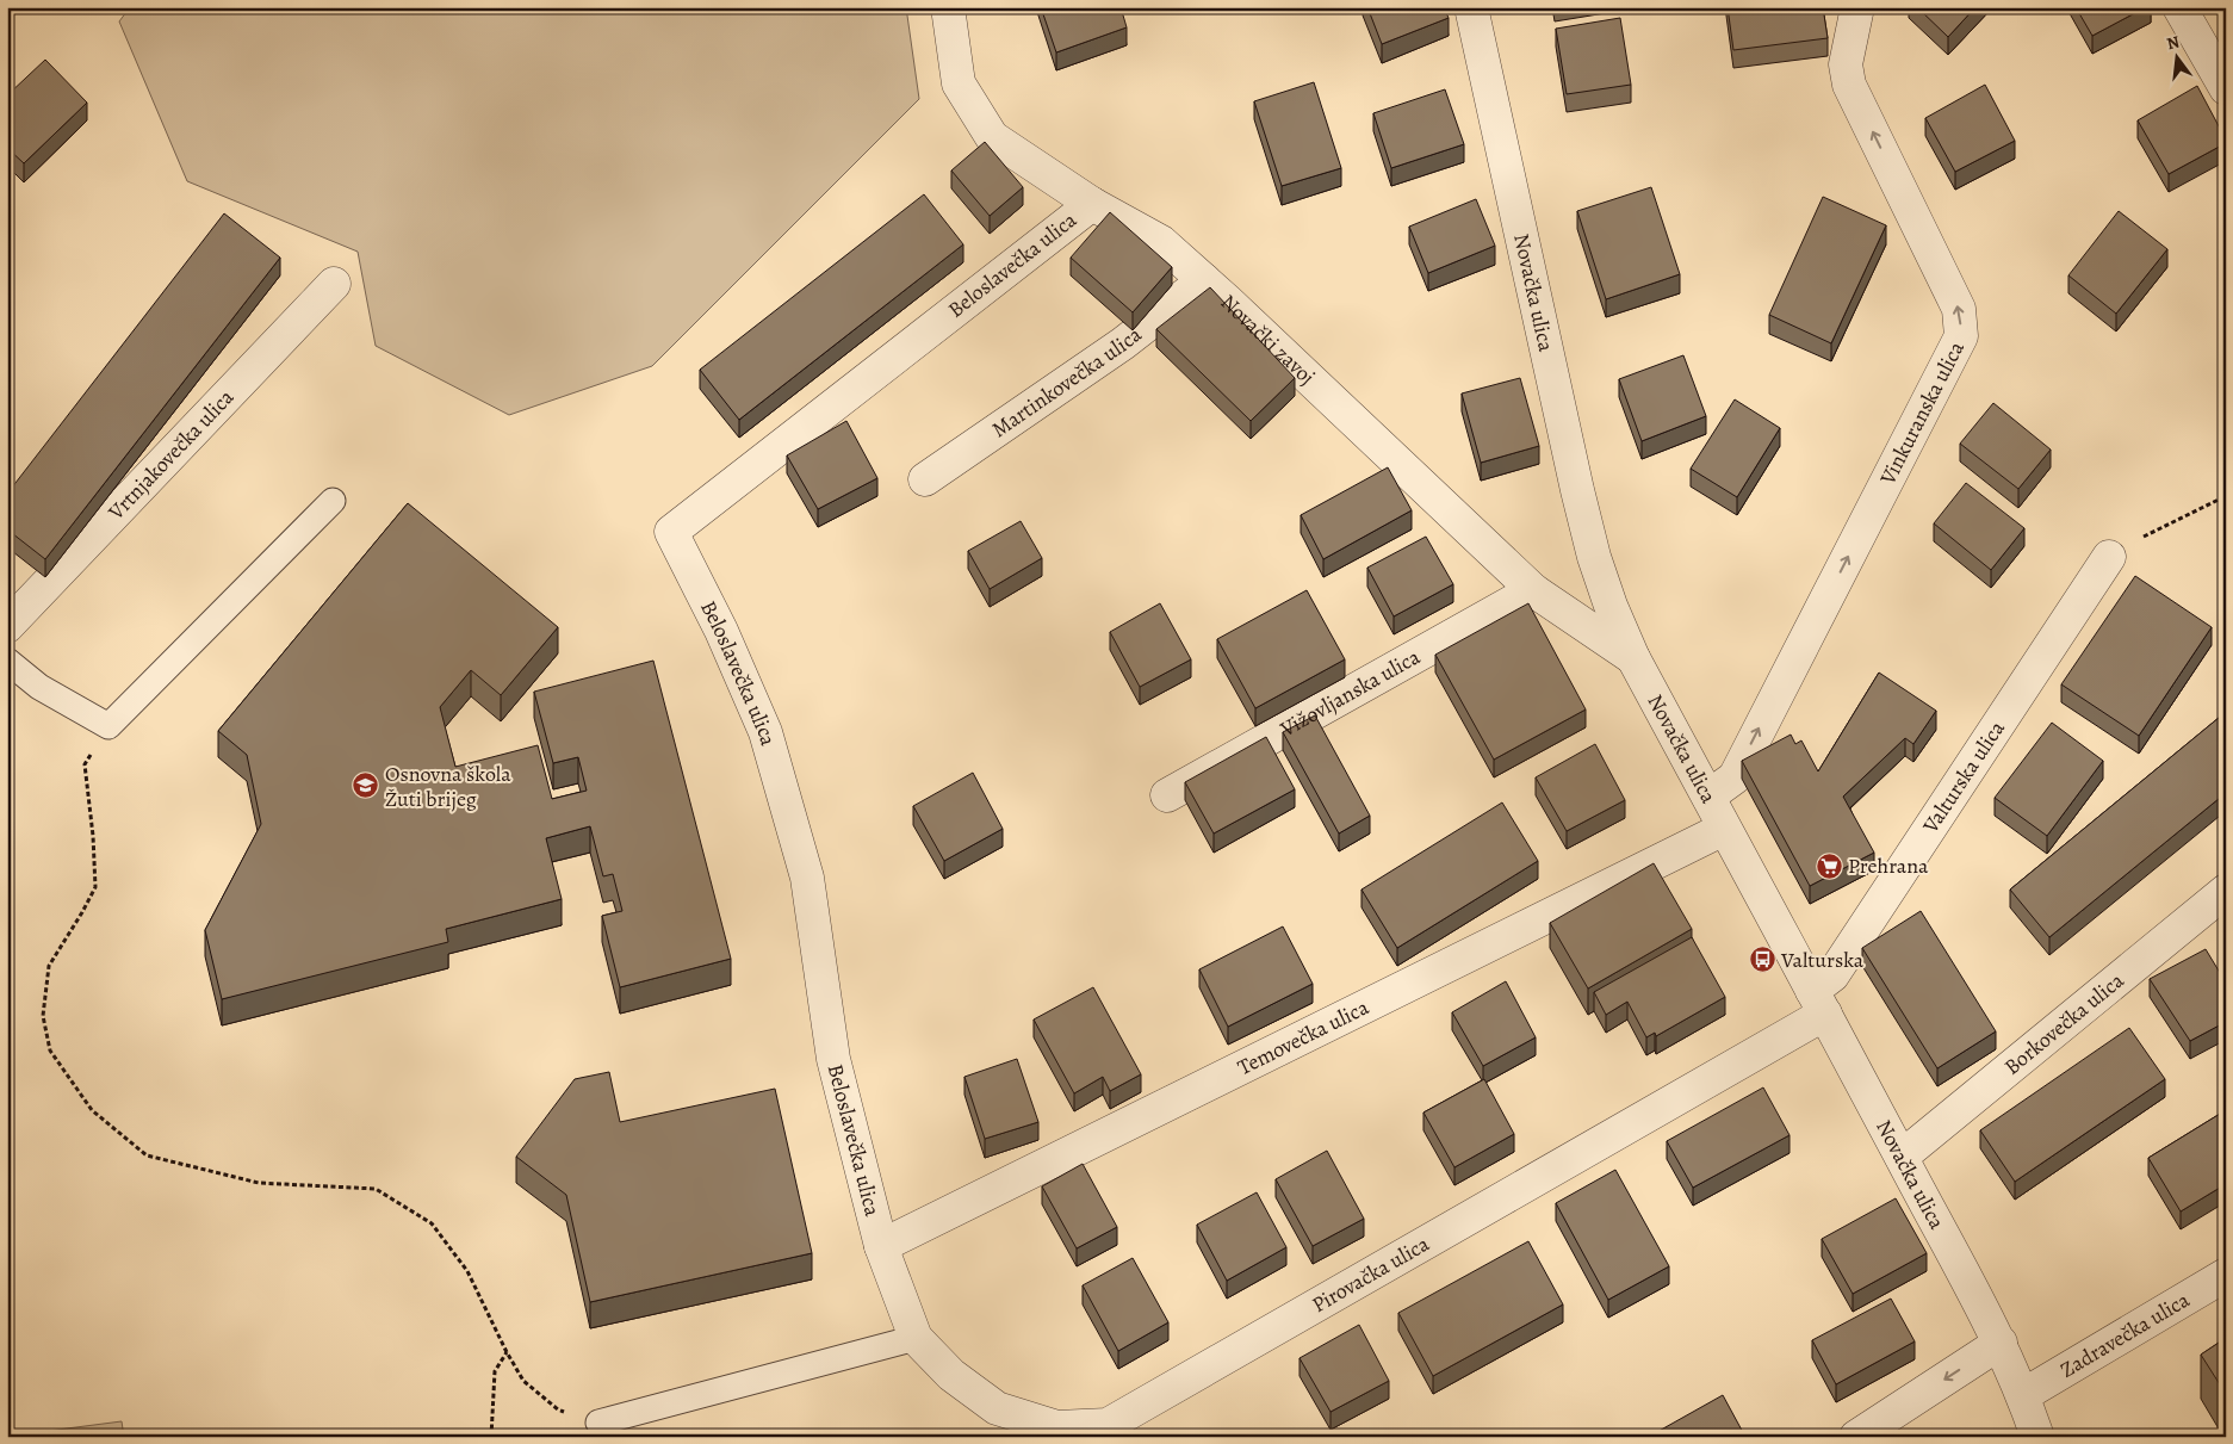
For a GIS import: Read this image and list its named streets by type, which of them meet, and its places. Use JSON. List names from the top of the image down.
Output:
{
  "streets": {
    "street": [
      "Beloslavečka ulica",
      "Novačka ulica",
      "Novački zavoj",
      "Martinkovečka ulica",
      "Vinkuranska ulica",
      "Vrtnjakovečka ulica",
      "Vižovljanska ulica",
      "Valturska ulica",
      "Borkovečka ulica",
      "Temovečka ulica",
      "Pirovačka ulica",
      "Zadravečka ulica"
    ]
  },
  "crossings": [
    ["Beloslavečka ulica", "Novački zavoj"],
    ["Beloslavečka ulica", "Temovečka ulica"],
    ["Beloslavečka ulica", "Pirovačka ulica"],
    ["Novačka ulica", "Novački zavoj"],
    ["Novačka ulica", "Vinkuranska ulica"],
    ["Novačka ulica", "Valturska ulica"],
    ["Novačka ulica", "Borkovečka ulica"],
    ["Novačka ulica", "Temovečka ulica"],
    ["Novačka ulica", "Pirovačka ulica"],
    ["Novačka ulica", "Zadravečka ulica"],
    ["Novački zavoj", "Martinkovečka ulica"],
    ["Novački zavoj", "Vižovljanska ulica"],
    ["Valturska ulica", "Pirovačka ulica"]
  ],
  "one_way": ["Vinkuranska ulica"],
  "places": {
    "school or university": ["Osnovna škola Žuti brijeg"],
    "supermarket": ["Prehrana"],
    "bus stop": ["Valturska"]
  },
  "north": "top"
}
